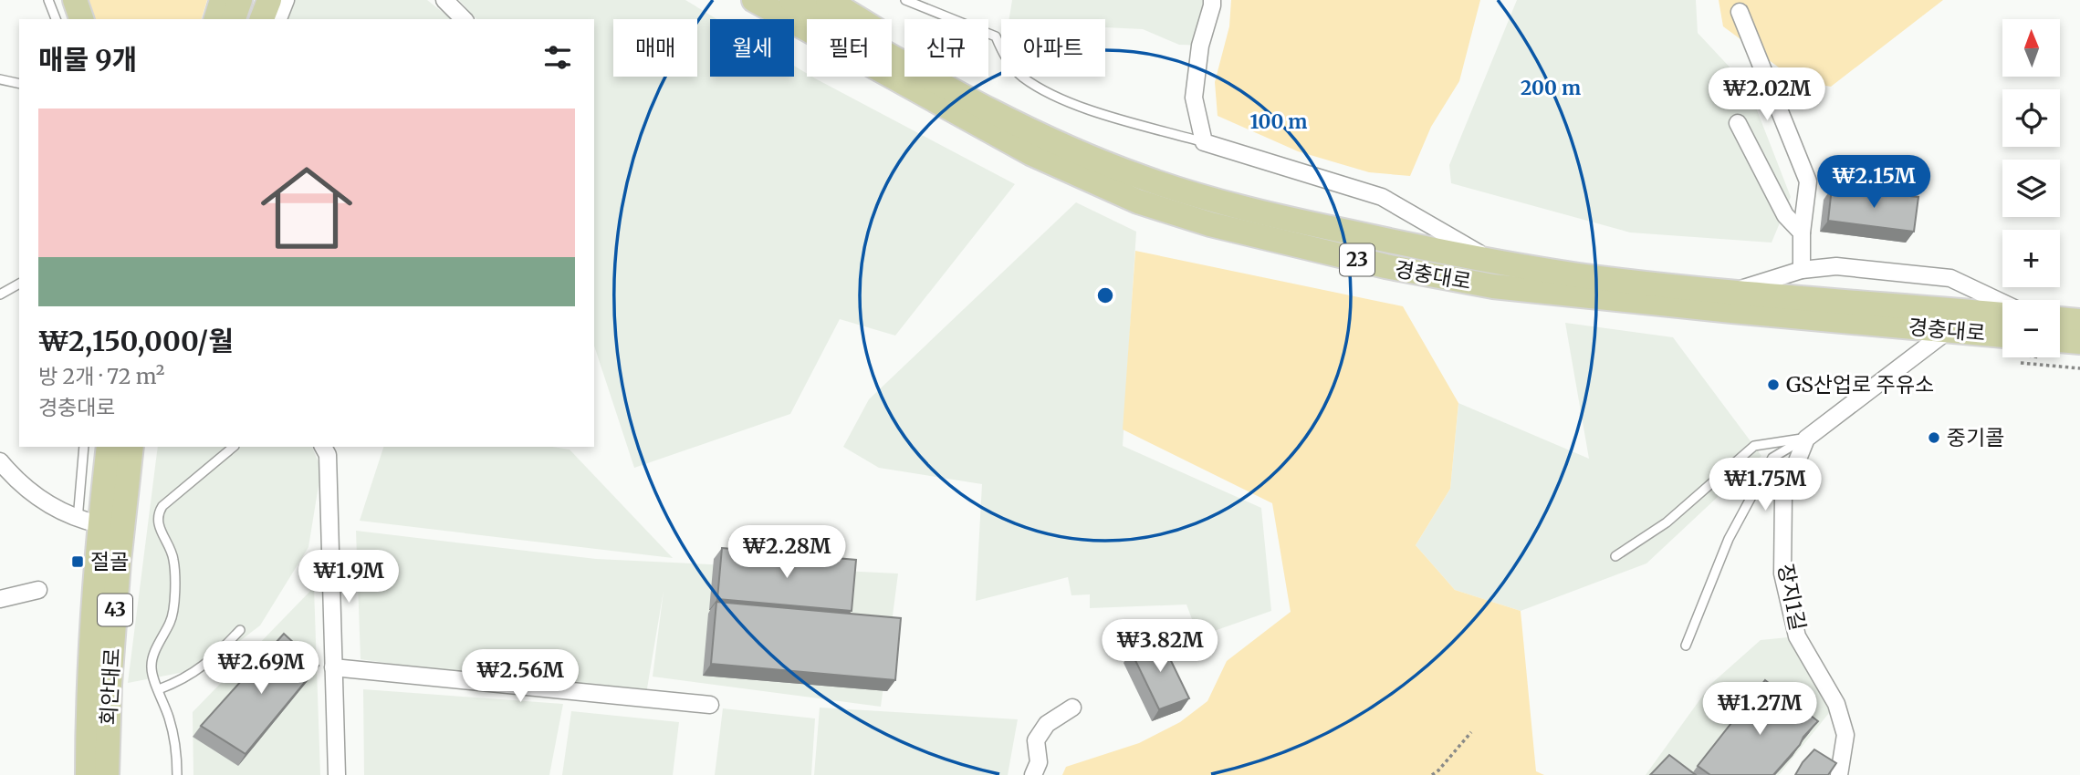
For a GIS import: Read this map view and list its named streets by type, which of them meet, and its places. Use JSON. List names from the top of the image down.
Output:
{
  "streets": {
    "main road": [
      "23",
      "경충대로",
      "43",
      "회안대로"
    ],
    "street": ["장지1길"]
  },
  "places": {
    "other": ["GS산업로 주유소", "중기콜"],
    "transit": ["절골"]
  },
  "north": "top",
  "page": {
    "map_buttons": ["+", "−"],
    "chip": [
      "매매",
      "월세",
      "필터",
      "신규",
      "아파트"
    ],
    "heading": "매물 9개",
    "price": [
      "₩2.02M",
      "₩2.15M",
      "₩1.75M",
      "₩2.28M",
      "₩1.9M",
      "₩3.82M",
      "₩2.69M",
      "₩2.56M",
      "₩1.27M"
    ],
    "list": [
      {
        "name": "₩2,150,000/월",
        "note": "방 2개 · 72 m² · 경충대로"
      }
    ]
  },
  "rings": ["200 m", "100 m"]
}
